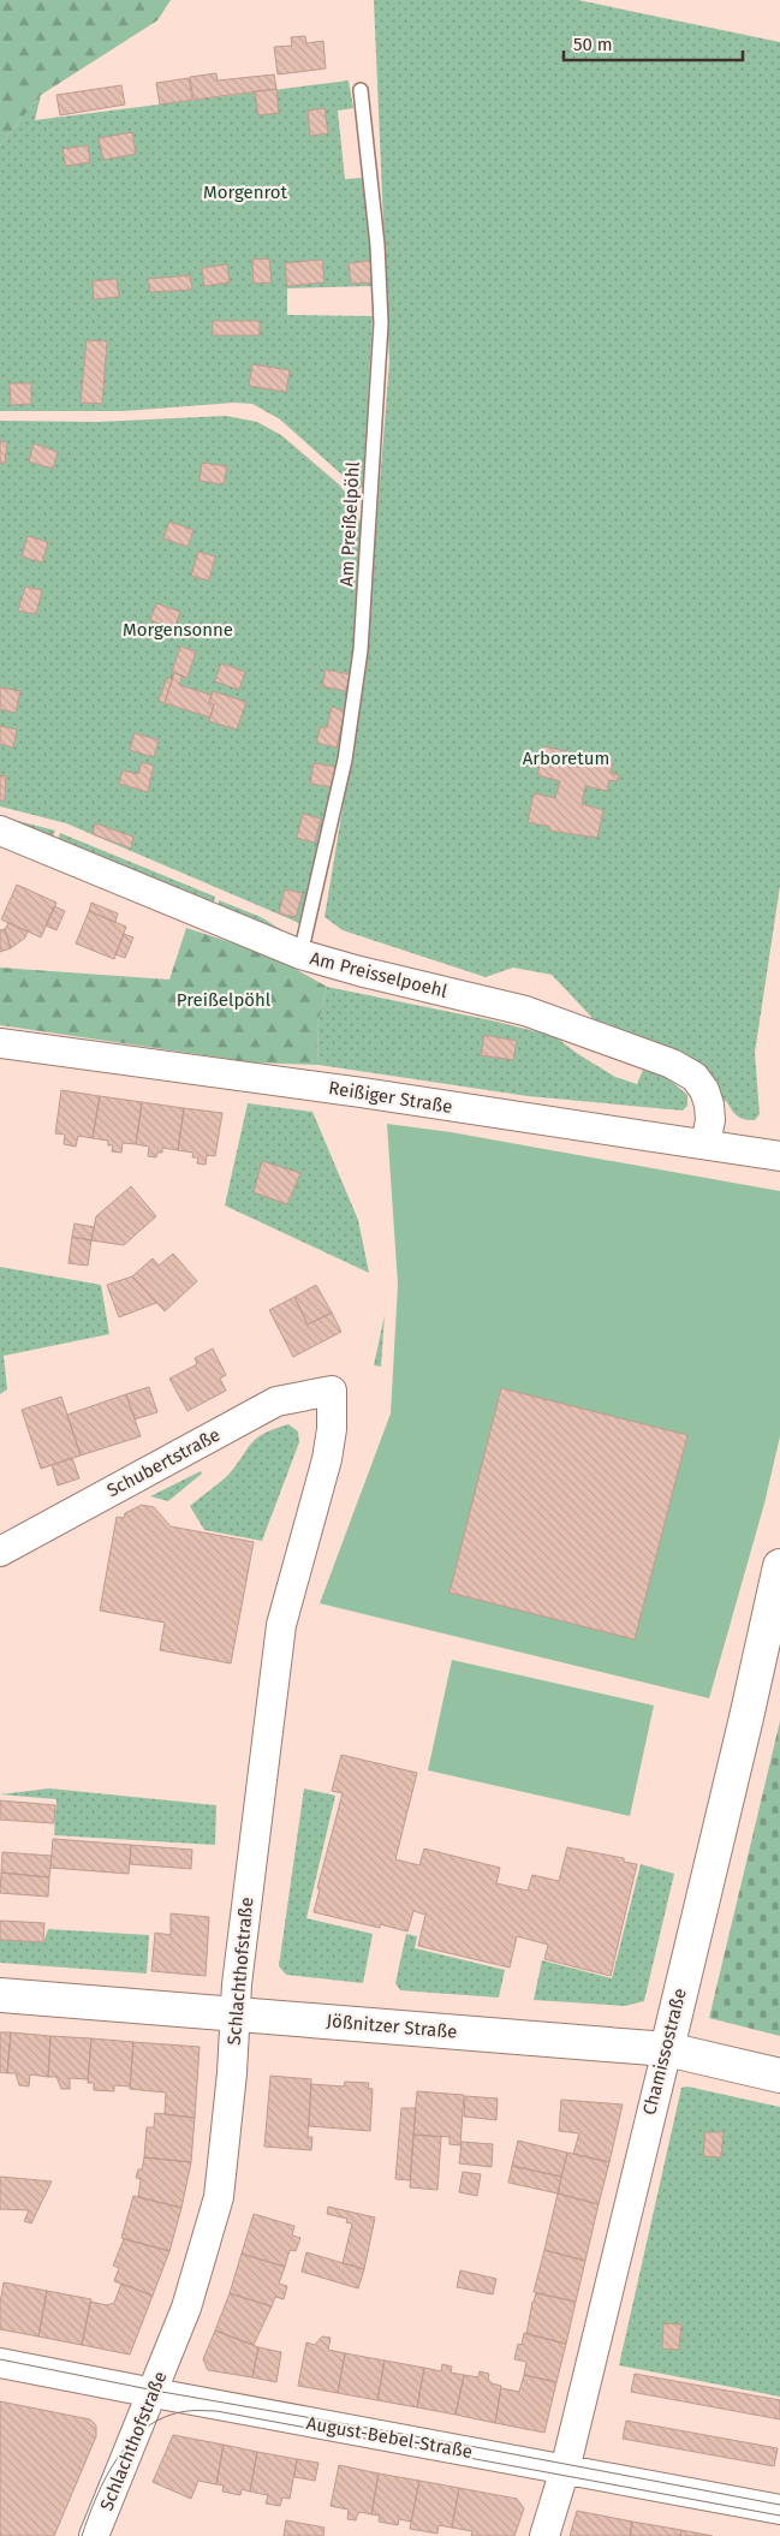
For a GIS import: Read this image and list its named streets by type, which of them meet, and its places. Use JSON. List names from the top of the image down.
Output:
{
  "streets": {
    "street": [
      "Am Preisselpoehl",
      "Reißiger Straße",
      "Schubertstraße",
      "Schlachthofstraße",
      "Jößnitzer Straße",
      "Chamissostraße",
      "August-Bebel-Straße"
    ],
    "lane": ["Am Preißelpöhl"]
  },
  "crossings": [
    ["Am Preißelpöhl", "Am Preisselpoehl"],
    ["Am Preisselpoehl", "Reißiger Straße"],
    ["Schubertstraße", "Schlachthofstraße"],
    ["Schlachthofstraße", "Jößnitzer Straße"],
    ["Schlachthofstraße", "August-Bebel-Straße"],
    ["Jößnitzer Straße", "Chamissostraße"],
    ["Chamissostraße", "August-Bebel-Straße"]
  ],
  "parks": [
    "Morgenrot",
    "Morgensonne",
    "Arboretum",
    "Preißelpöhl"
  ],
  "scale_bar": "50 m"
}
